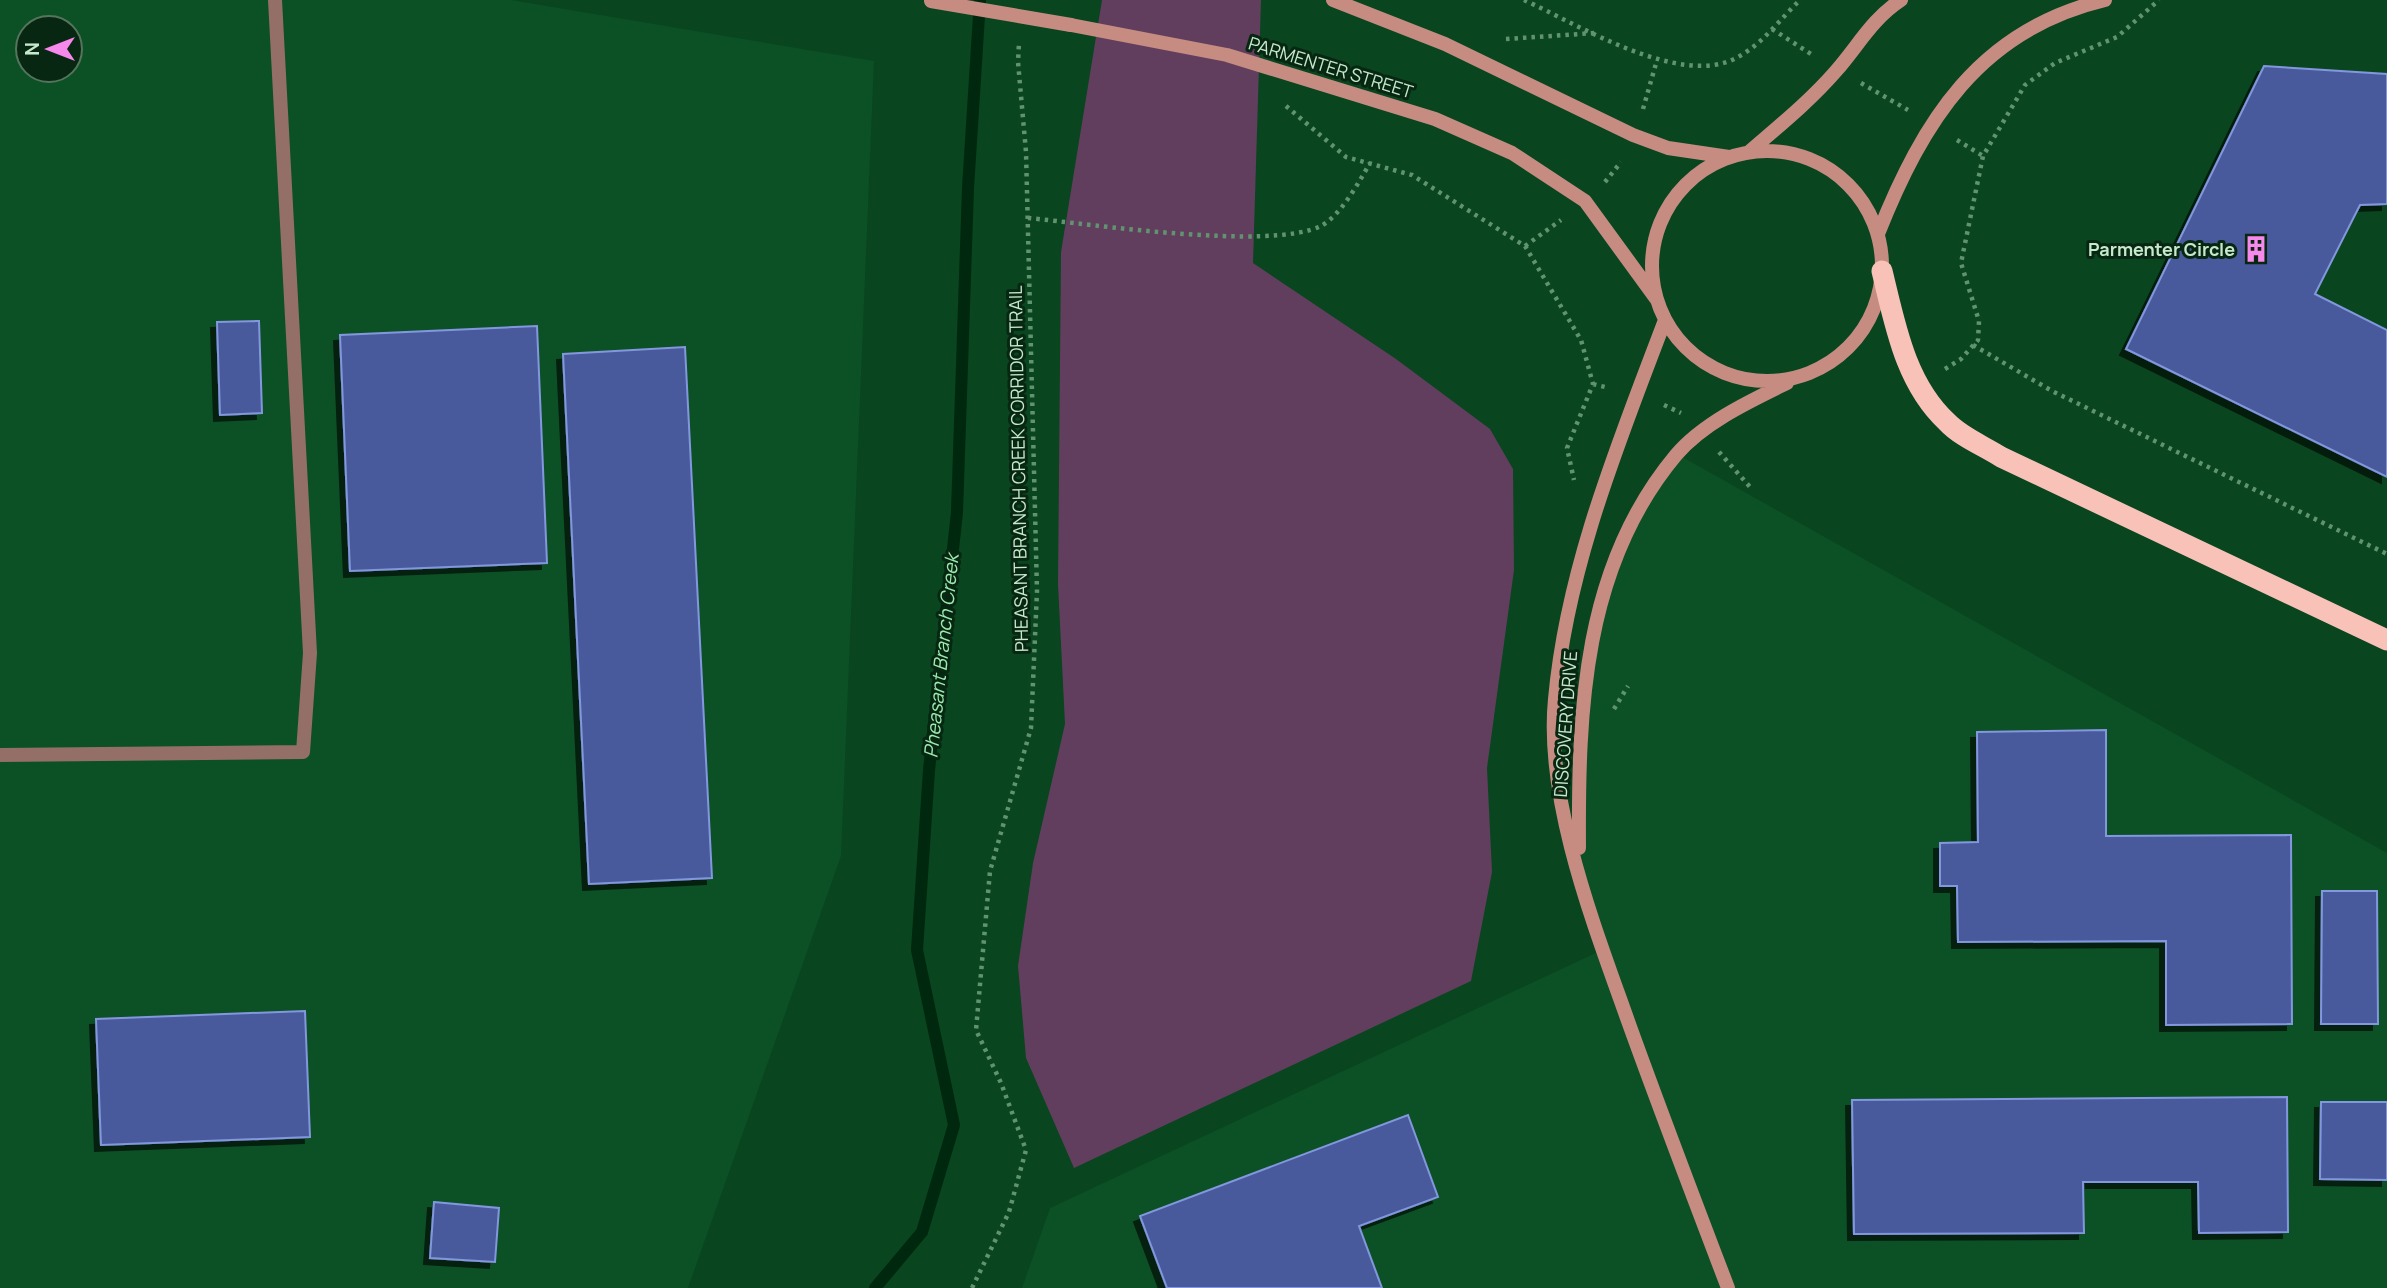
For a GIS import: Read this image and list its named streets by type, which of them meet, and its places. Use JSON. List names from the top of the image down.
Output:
{
  "streets": {
    "street": ["PARMENTER STREET", "DISCOVERY DRIVE"],
    "path": ["PHEASANT BRANCH CREEK CORRIDOR TRAIL"]
  },
  "crossings": [
    ["PARMENTER STREET", "DISCOVERY DRIVE"]
  ],
  "water": ["Pheasant Branch Creek"],
  "places": {
    "building": ["Parmenter Circle"]
  },
  "north": "left"
}
